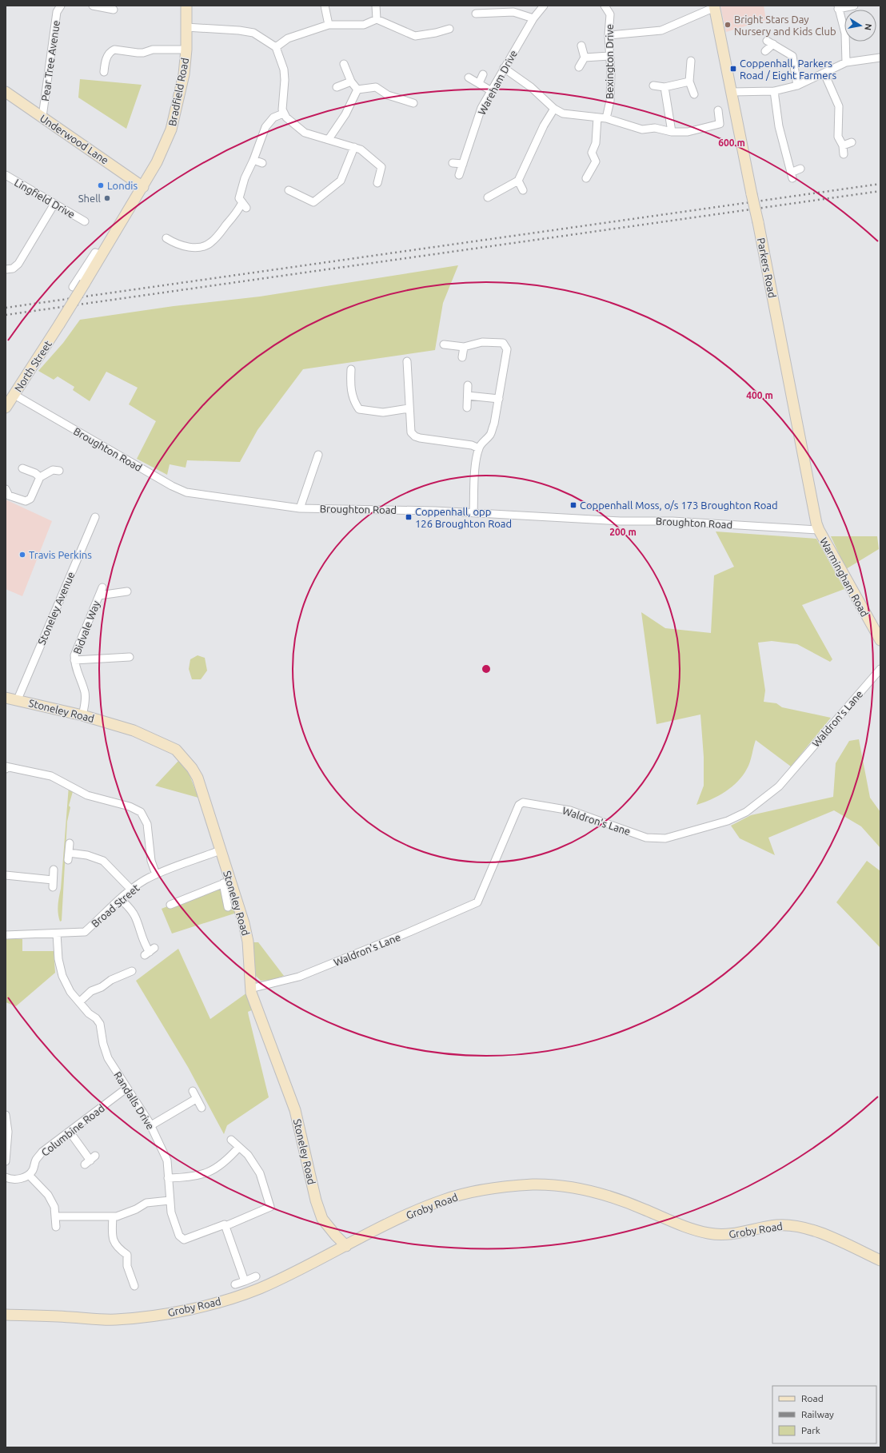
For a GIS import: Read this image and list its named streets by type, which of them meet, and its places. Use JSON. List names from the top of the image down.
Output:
{
  "streets": {
    "street": [
      "Pear Tree Avenue",
      "Bexington Drive",
      "Wareham Drive",
      "Bradfield Road",
      "Underwood Lane",
      "Lingfield Drive",
      "Parkers Road",
      "North Street",
      "Broughton Road",
      "Warmingham Road",
      "Stoneley Avenue",
      "Bidvale Way",
      "Stoneley Road",
      "Waldron's Lane",
      "Broad Street",
      "Randalls Drive",
      "Columbine Road",
      "Groby Road"
    ]
  },
  "crossings": [
    ["Pear Tree Avenue", "Underwood Lane"],
    ["Bradfield Road", "Underwood Lane"],
    ["Bradfield Road", "North Street"],
    ["Parkers Road", "Broughton Road"],
    ["Parkers Road", "Warmingham Road"],
    ["North Street", "Broughton Road"],
    ["Broughton Road", "Warmingham Road"],
    ["Stoneley Avenue", "Stoneley Road"],
    ["Bidvale Way", "Stoneley Road"],
    ["Stoneley Road", "Waldron's Lane"],
    ["Stoneley Road", "Broad Street"],
    ["Stoneley Road", "Groby Road"],
    ["Broad Street", "Randalls Drive"],
    ["Randalls Drive", "Columbine Road"]
  ],
  "places": {
    "other": [
      "Bright Stars Day Nursery and Kids Club",
      "Londis",
      "Shell",
      "Travis Perkins"
    ],
    "transit": ["Coppenhall, Parkers Road / Eight Farmers", "Coppenhall Moss, o/s 173 Broughton Road", "Coppenhall, opp 126 Broughton Road"]
  },
  "legend": ["Road", "Railway", "Park"],
  "north": "right",
  "rings": ["600 m", "400 m", "200 m"]
}
